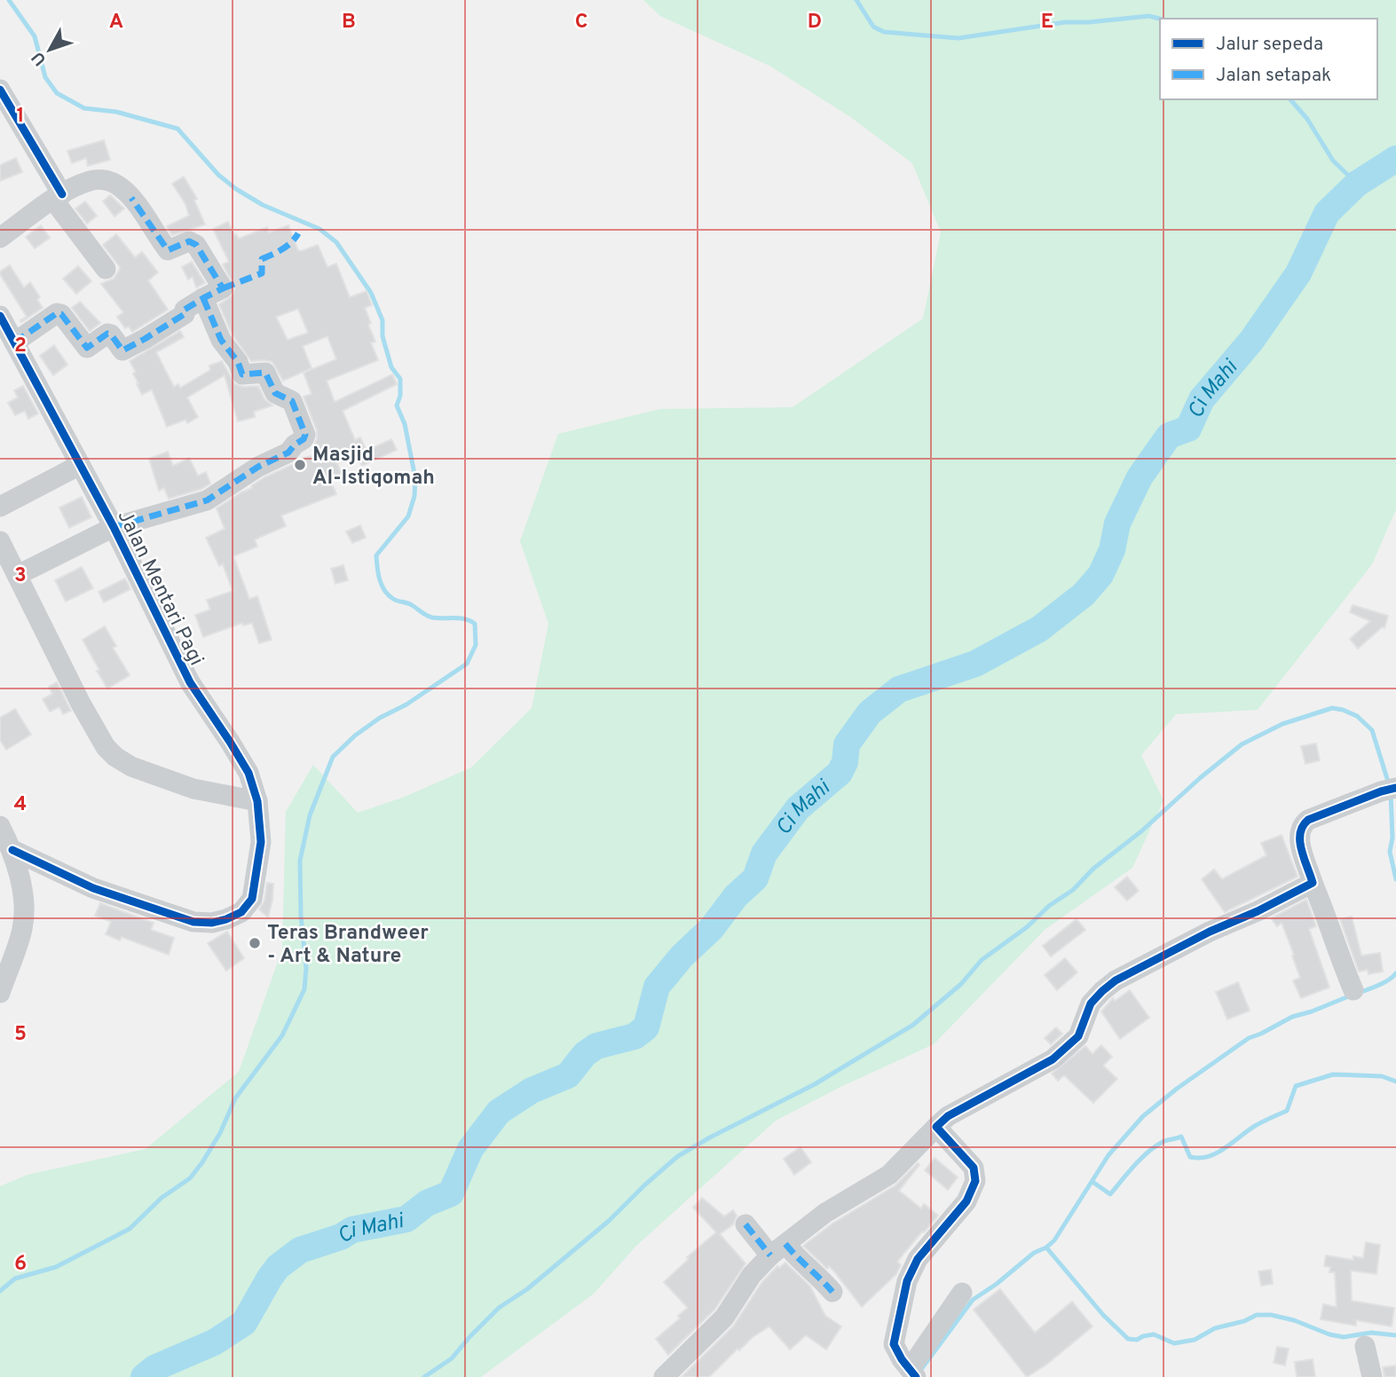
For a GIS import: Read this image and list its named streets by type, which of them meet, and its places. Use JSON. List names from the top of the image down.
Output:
{
  "streets": {
    "street": ["Jalan Mentari Pagi"]
  },
  "water": ["Ci Mahi"],
  "places": ["Masjid Al-Istiqomah", "Teras Brandweer - Art & Nature"],
  "legend": ["Jalur sepeda", "Jalan setapak"],
  "north": "bottom left",
  "grid": {
    "columns": [
      "A",
      "B",
      "C",
      "D",
      "E"
    ],
    "rows": [
      "1",
      "2",
      "3",
      "4",
      "5",
      "6"
    ]
  }
}
